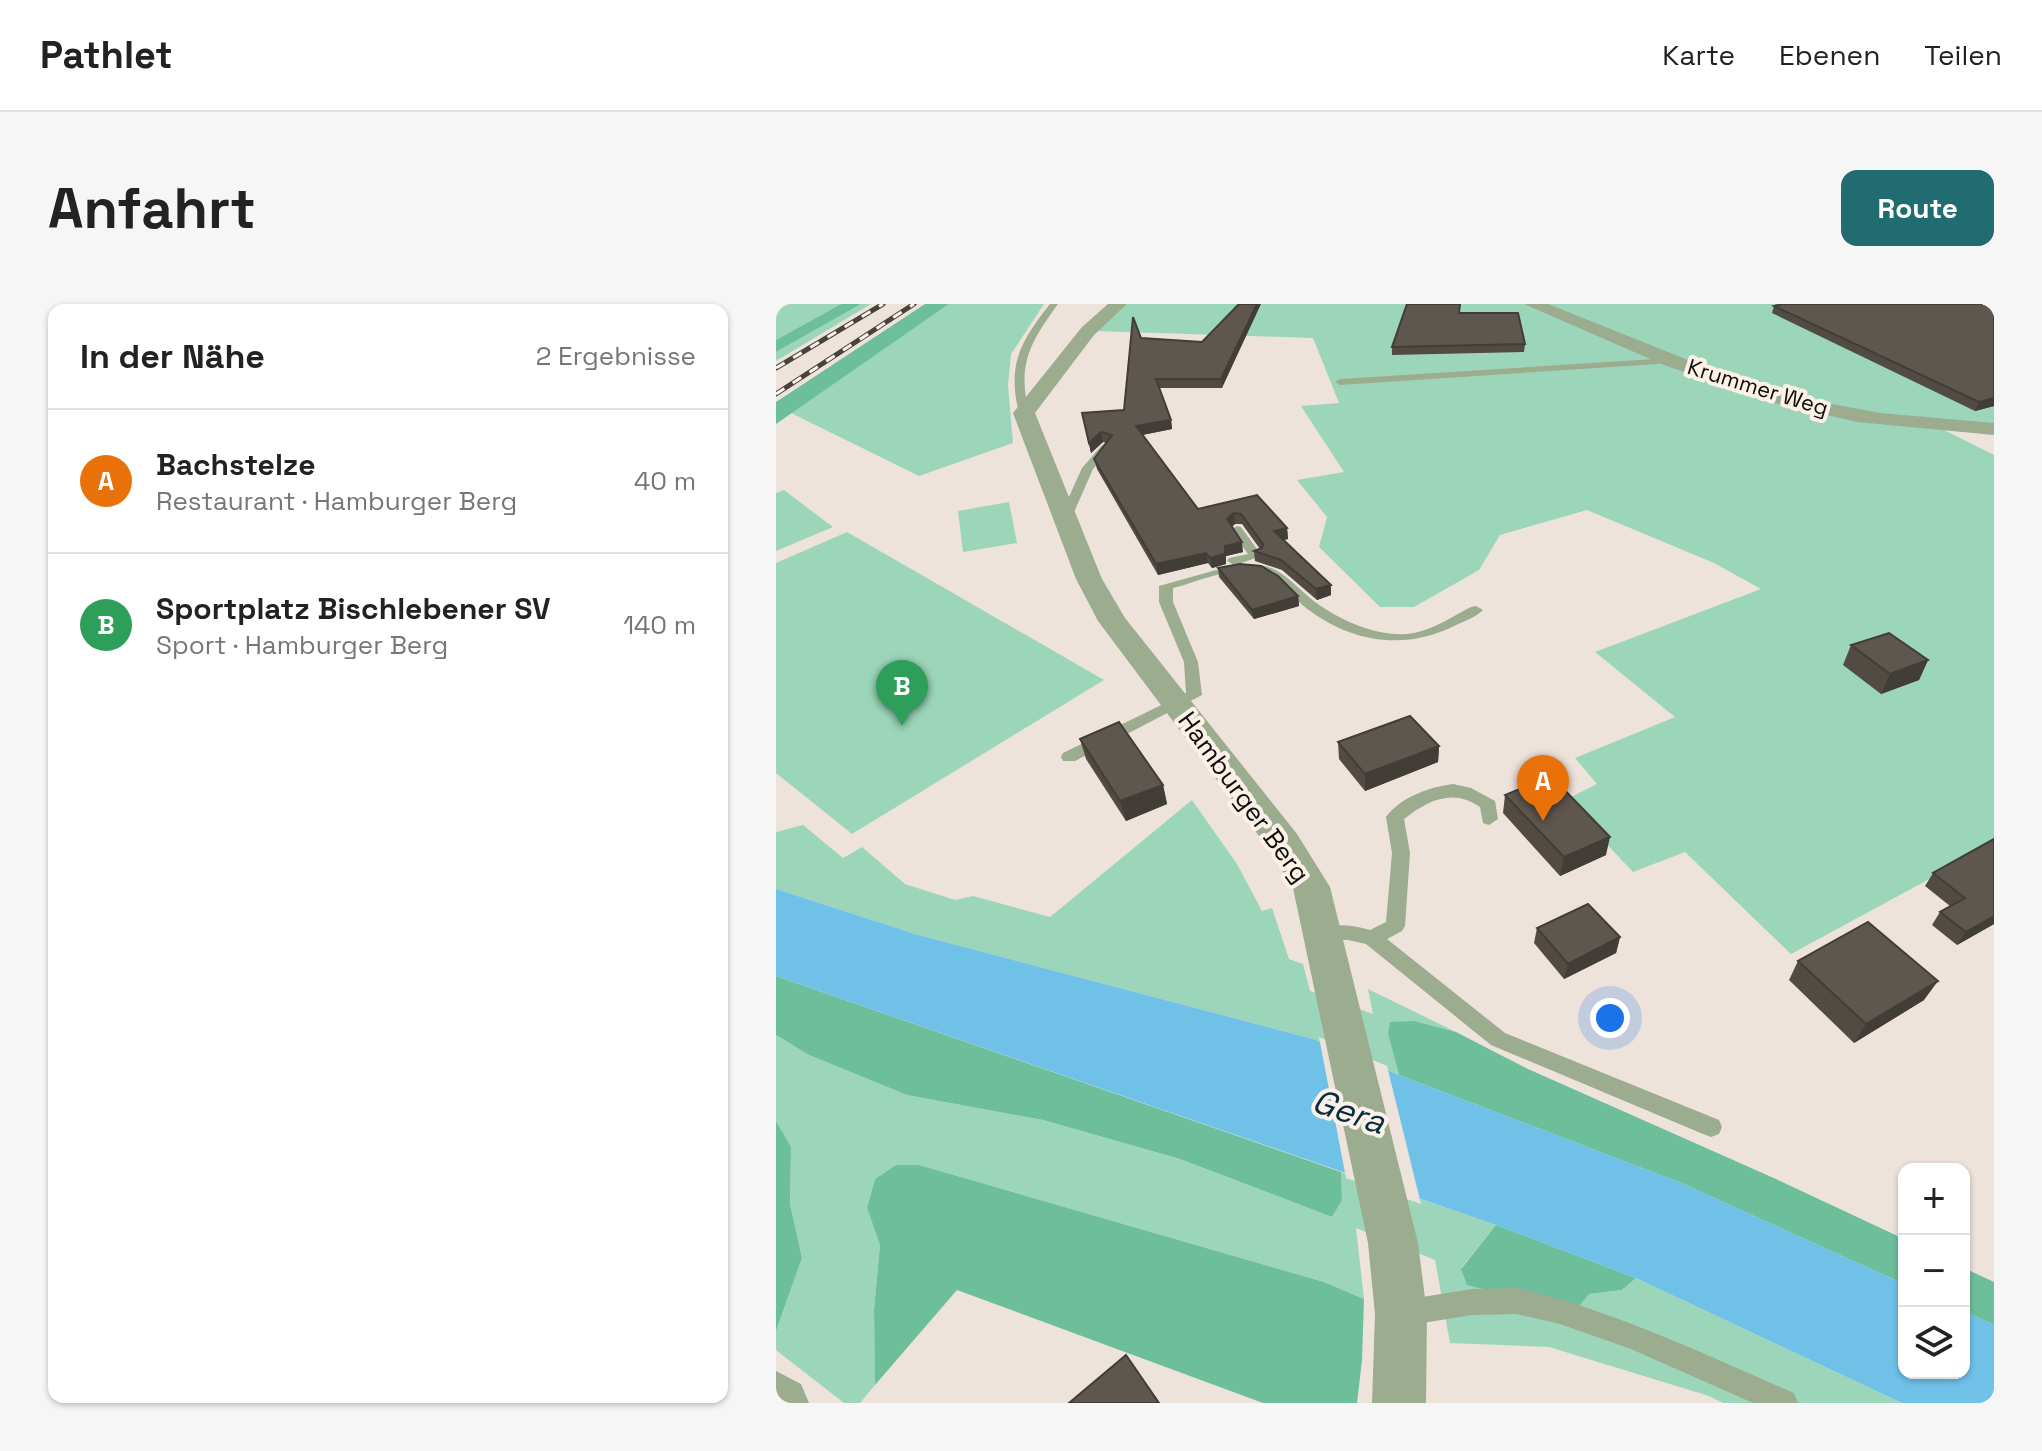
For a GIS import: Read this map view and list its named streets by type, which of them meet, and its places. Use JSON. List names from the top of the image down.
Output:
{
  "streets": {
    "street": ["Krummer Weg", "Hamburger Berg"]
  },
  "water": ["Gera"],
  "page": {
    "header": "Pathlet",
    "nav": ["Karte", "Ebenen", "Teilen"],
    "buttons": "Route",
    "title": "Anfahrt",
    "heading": ["In der Nähe", "2 Ergebnisse"],
    "list": [
      {
        "mark": "A",
        "name": "Bachstelze",
        "note": "Restaurant · Hamburger Berg",
        "value": "40 m"
      },
      {
        "mark": "B",
        "name": "Sportplatz Bischlebener SV",
        "note": "Sport · Hamburger Berg",
        "value": "140 m"
      }
    ],
    "pins": ["B", "A"],
    "map_buttons": ["+", "−"]
  }
}
